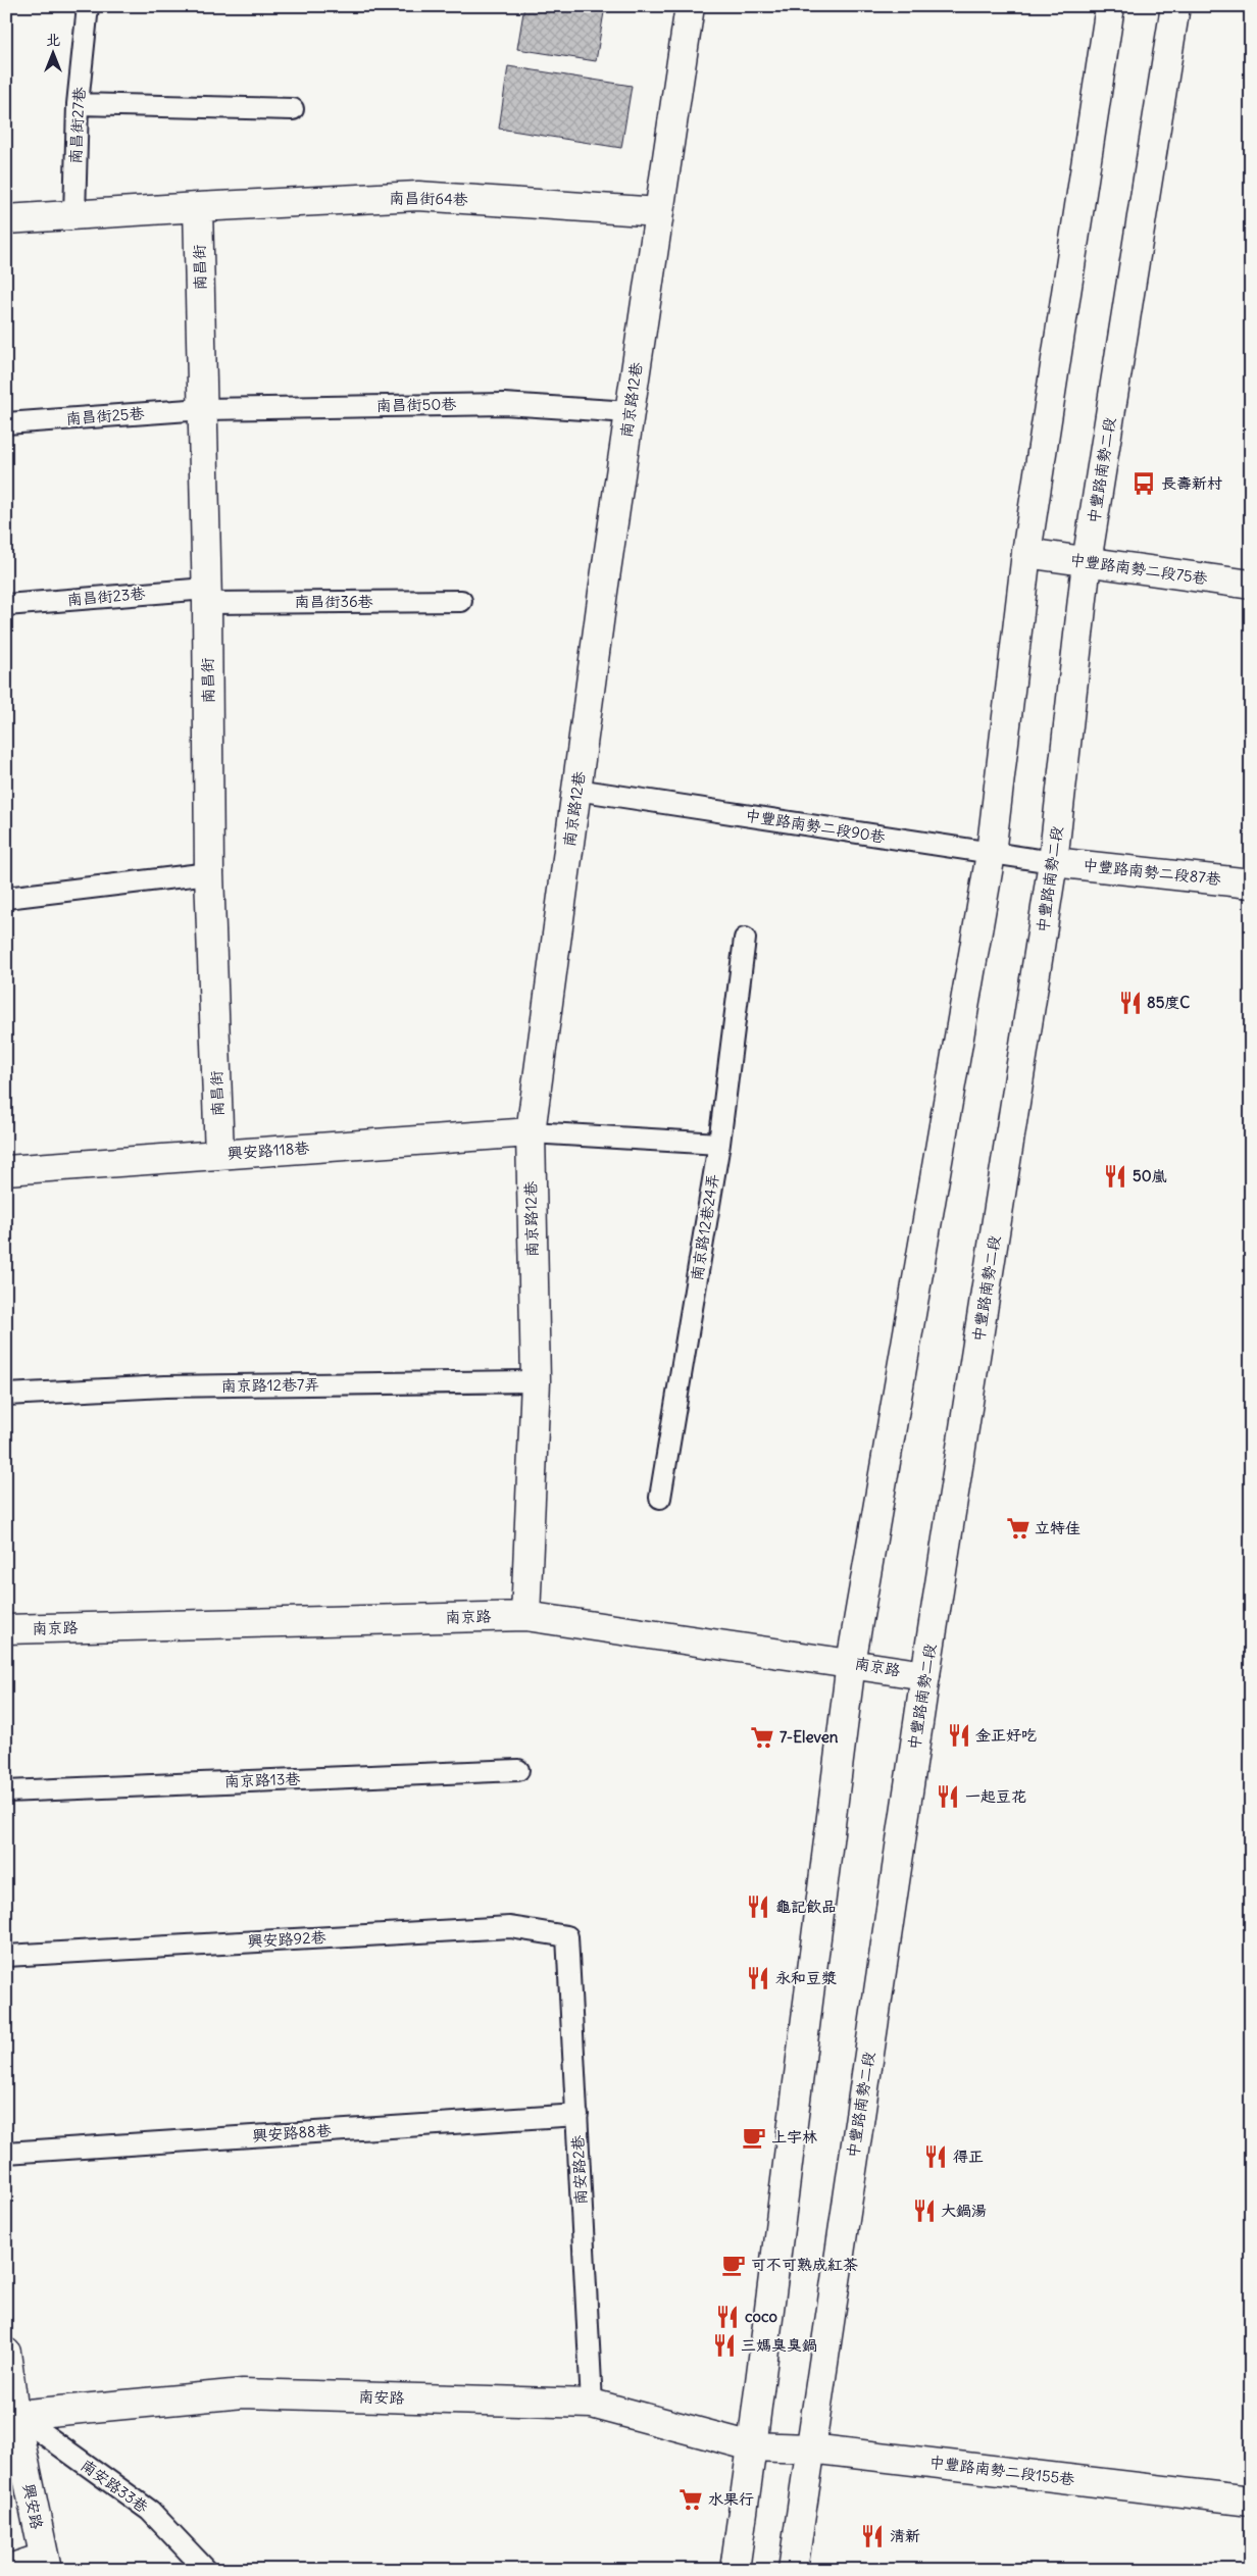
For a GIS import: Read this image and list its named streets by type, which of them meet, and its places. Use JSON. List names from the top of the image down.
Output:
{
  "streets": {
    "street": [
      "南昌街64巷",
      "南昌街",
      "南京路12巷",
      "中豐路南勢二段",
      "中豐路南勢二段75巷",
      "中豐路南勢二段87巷",
      "興安路118巷",
      "南京路",
      "南安路",
      "中豐路南勢二段155巷",
      "興安路"
    ],
    "lane": [
      "南昌街27巷",
      "南昌街50巷",
      "南昌街25巷",
      "南昌街23巷",
      "南昌街36巷",
      "中豐路南勢二段90巷",
      "南京路12巷24弄",
      "南京路12巷7弄",
      "南京路13巷",
      "興安路92巷",
      "興安路88巷",
      "南安路2巷",
      "南安路33巷"
    ]
  },
  "crossings": [
    ["南昌街64巷", "南昌街"],
    ["南昌街64巷", "南京路12巷"],
    ["南昌街", "南昌街50巷"],
    ["南昌街", "南昌街25巷"],
    ["南昌街", "南昌街23巷"],
    ["南昌街", "南昌街36巷"],
    ["南昌街", "興安路118巷"],
    ["南京路12巷", "南昌街50巷"],
    ["南京路12巷", "中豐路南勢二段90巷"],
    ["南京路12巷", "興安路118巷"],
    ["南京路12巷", "南京路12巷7弄"],
    ["南京路12巷", "南京路"],
    ["南昌街50巷", "南昌街25巷"],
    ["中豐路南勢二段", "中豐路南勢二段75巷"],
    ["中豐路南勢二段", "中豐路南勢二段90巷"],
    ["中豐路南勢二段", "中豐路南勢二段87巷"],
    ["中豐路南勢二段", "南京路"],
    ["中豐路南勢二段", "中豐路南勢二段155巷"],
    ["南昌街23巷", "南昌街36巷"],
    ["中豐路南勢二段90巷", "中豐路南勢二段87巷"],
    ["興安路92巷", "南安路2巷"],
    ["興安路88巷", "南安路2巷"],
    ["南安路2巷", "南安路"],
    ["南安路", "中豐路南勢二段155巷"],
    ["南安路", "南安路33巷"],
    ["南安路", "興安路"],
    ["南安路33巷", "興安路"]
  ],
  "places": {
    "bus stop": ["長壽新村"],
    "restaurant": [
      "85度C",
      "50嵐",
      "金正好吃",
      "一起豆花",
      "龜記飲品",
      "永和豆漿",
      "得正",
      "大鍋湯",
      "coco",
      "三媽臭臭鍋",
      "清新"
    ],
    "supermarket": ["立特佳", "7-Eleven", "水果行"],
    "cafe": ["上宇林", "可不可熟成紅茶"]
  },
  "north": "top"
}
